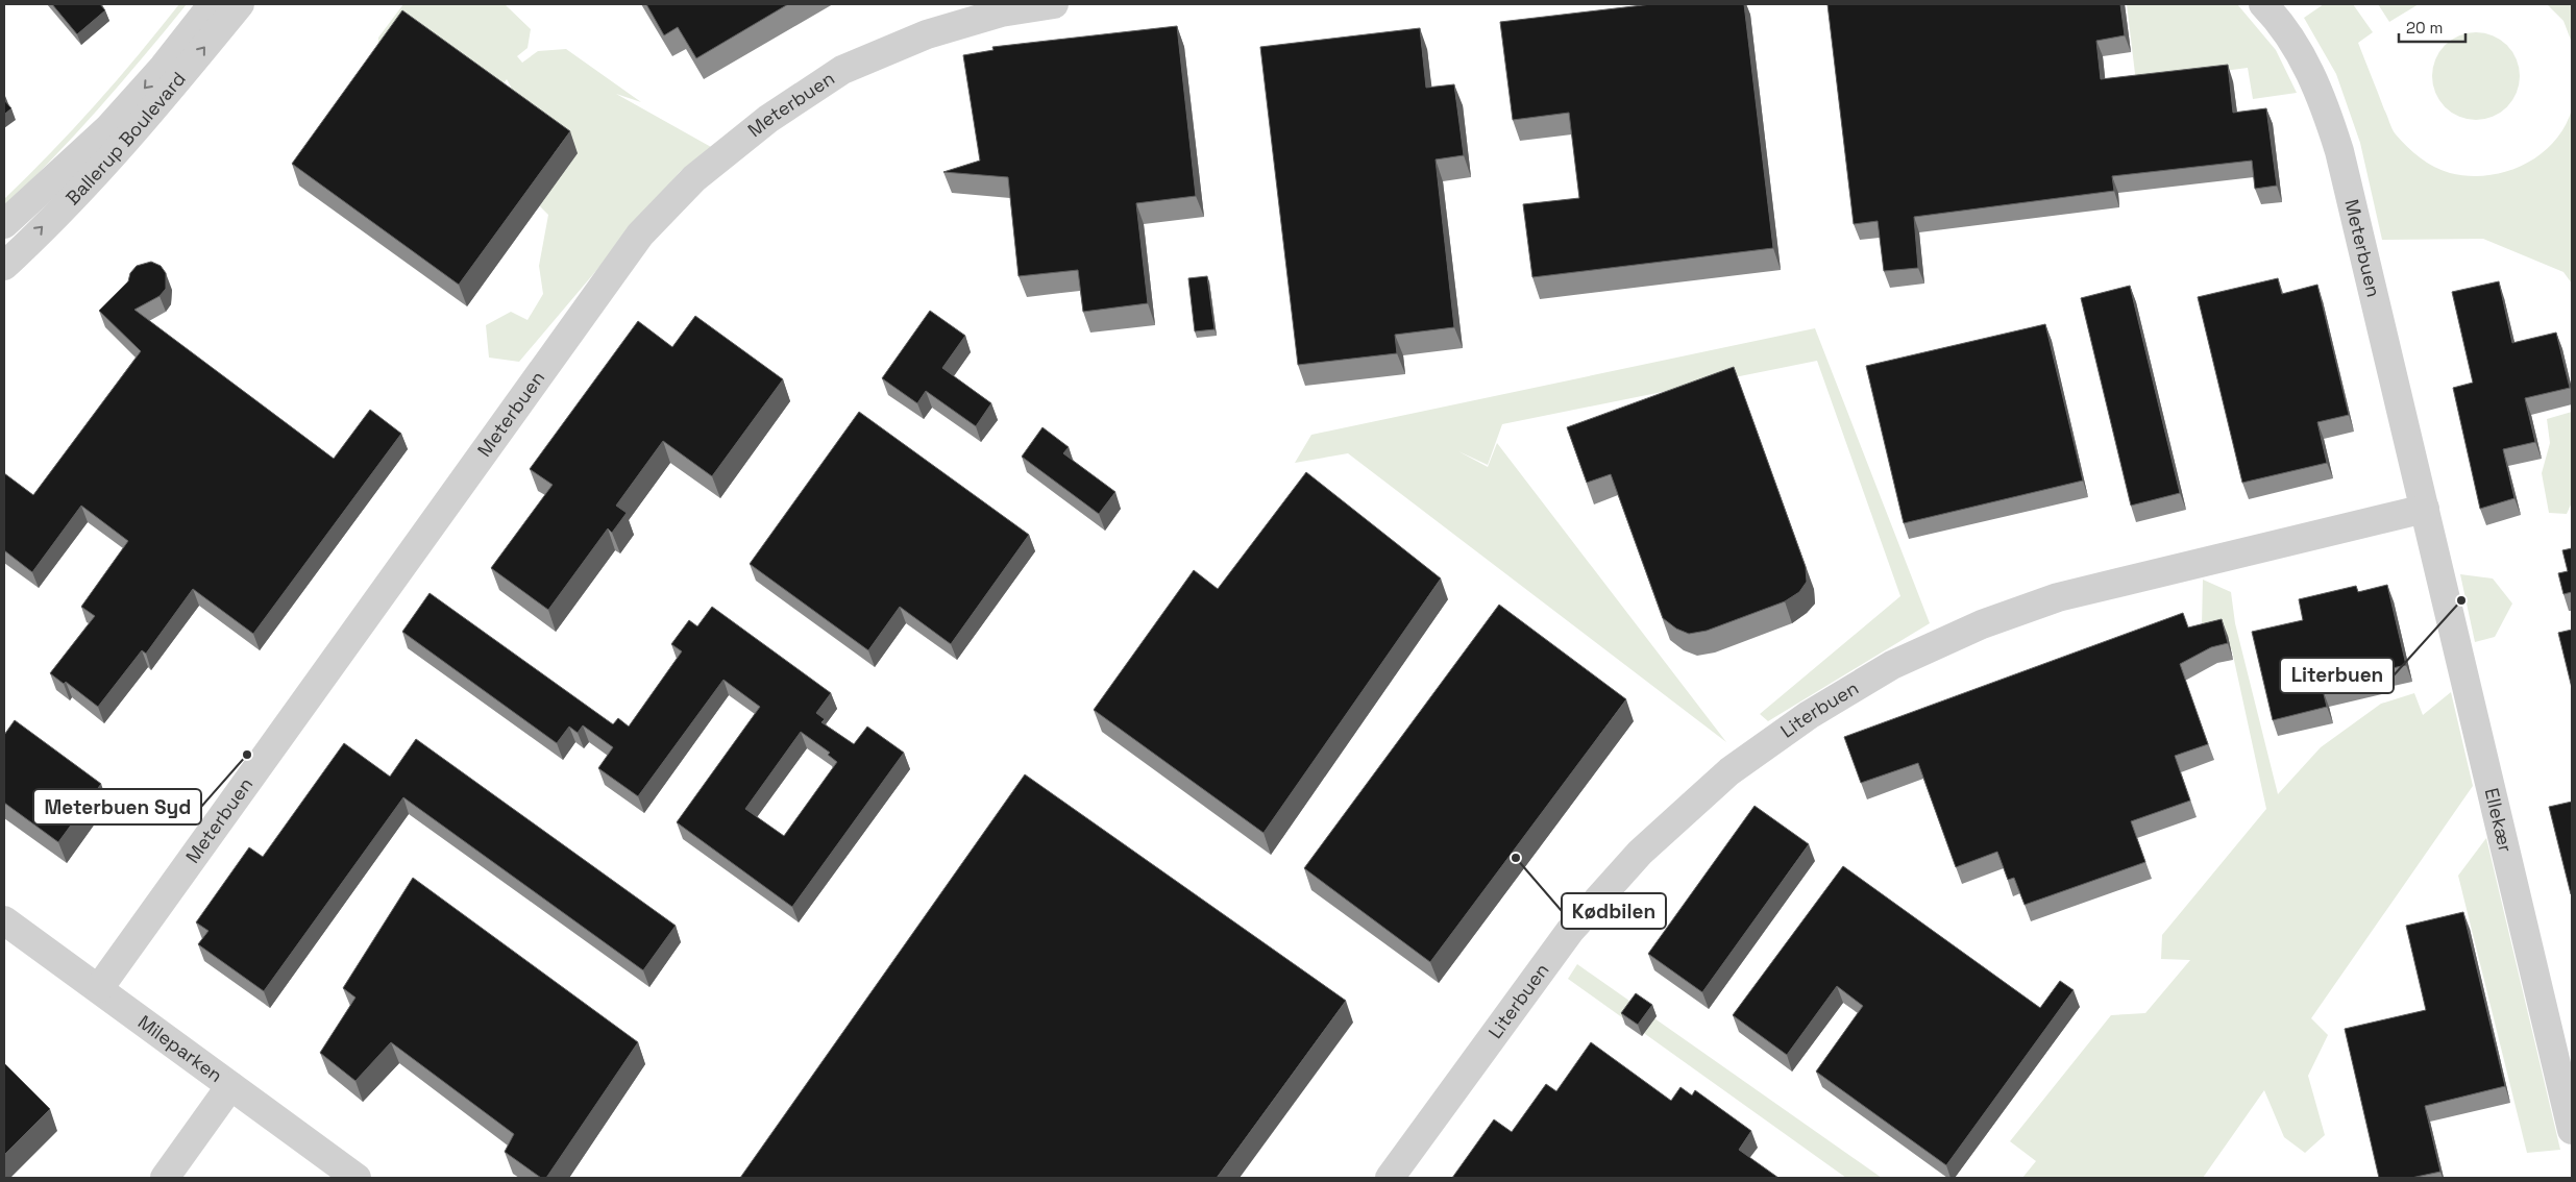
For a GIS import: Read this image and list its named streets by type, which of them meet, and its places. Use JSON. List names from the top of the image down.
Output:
{
  "streets": {
    "street": [
      "Meterbuen",
      "Ballerup Boulevard",
      "Literbuen",
      "Ellekær",
      "Mileparken"
    ]
  },
  "crossings": [
    ["Meterbuen", "Literbuen"],
    ["Meterbuen", "Ellekær"],
    ["Meterbuen", "Mileparken"],
    ["Literbuen", "Ellekær"]
  ],
  "places": ["Literbuen", "Meterbuen Syd", "Kødbilen"],
  "scale_bar": "20 m"
}
